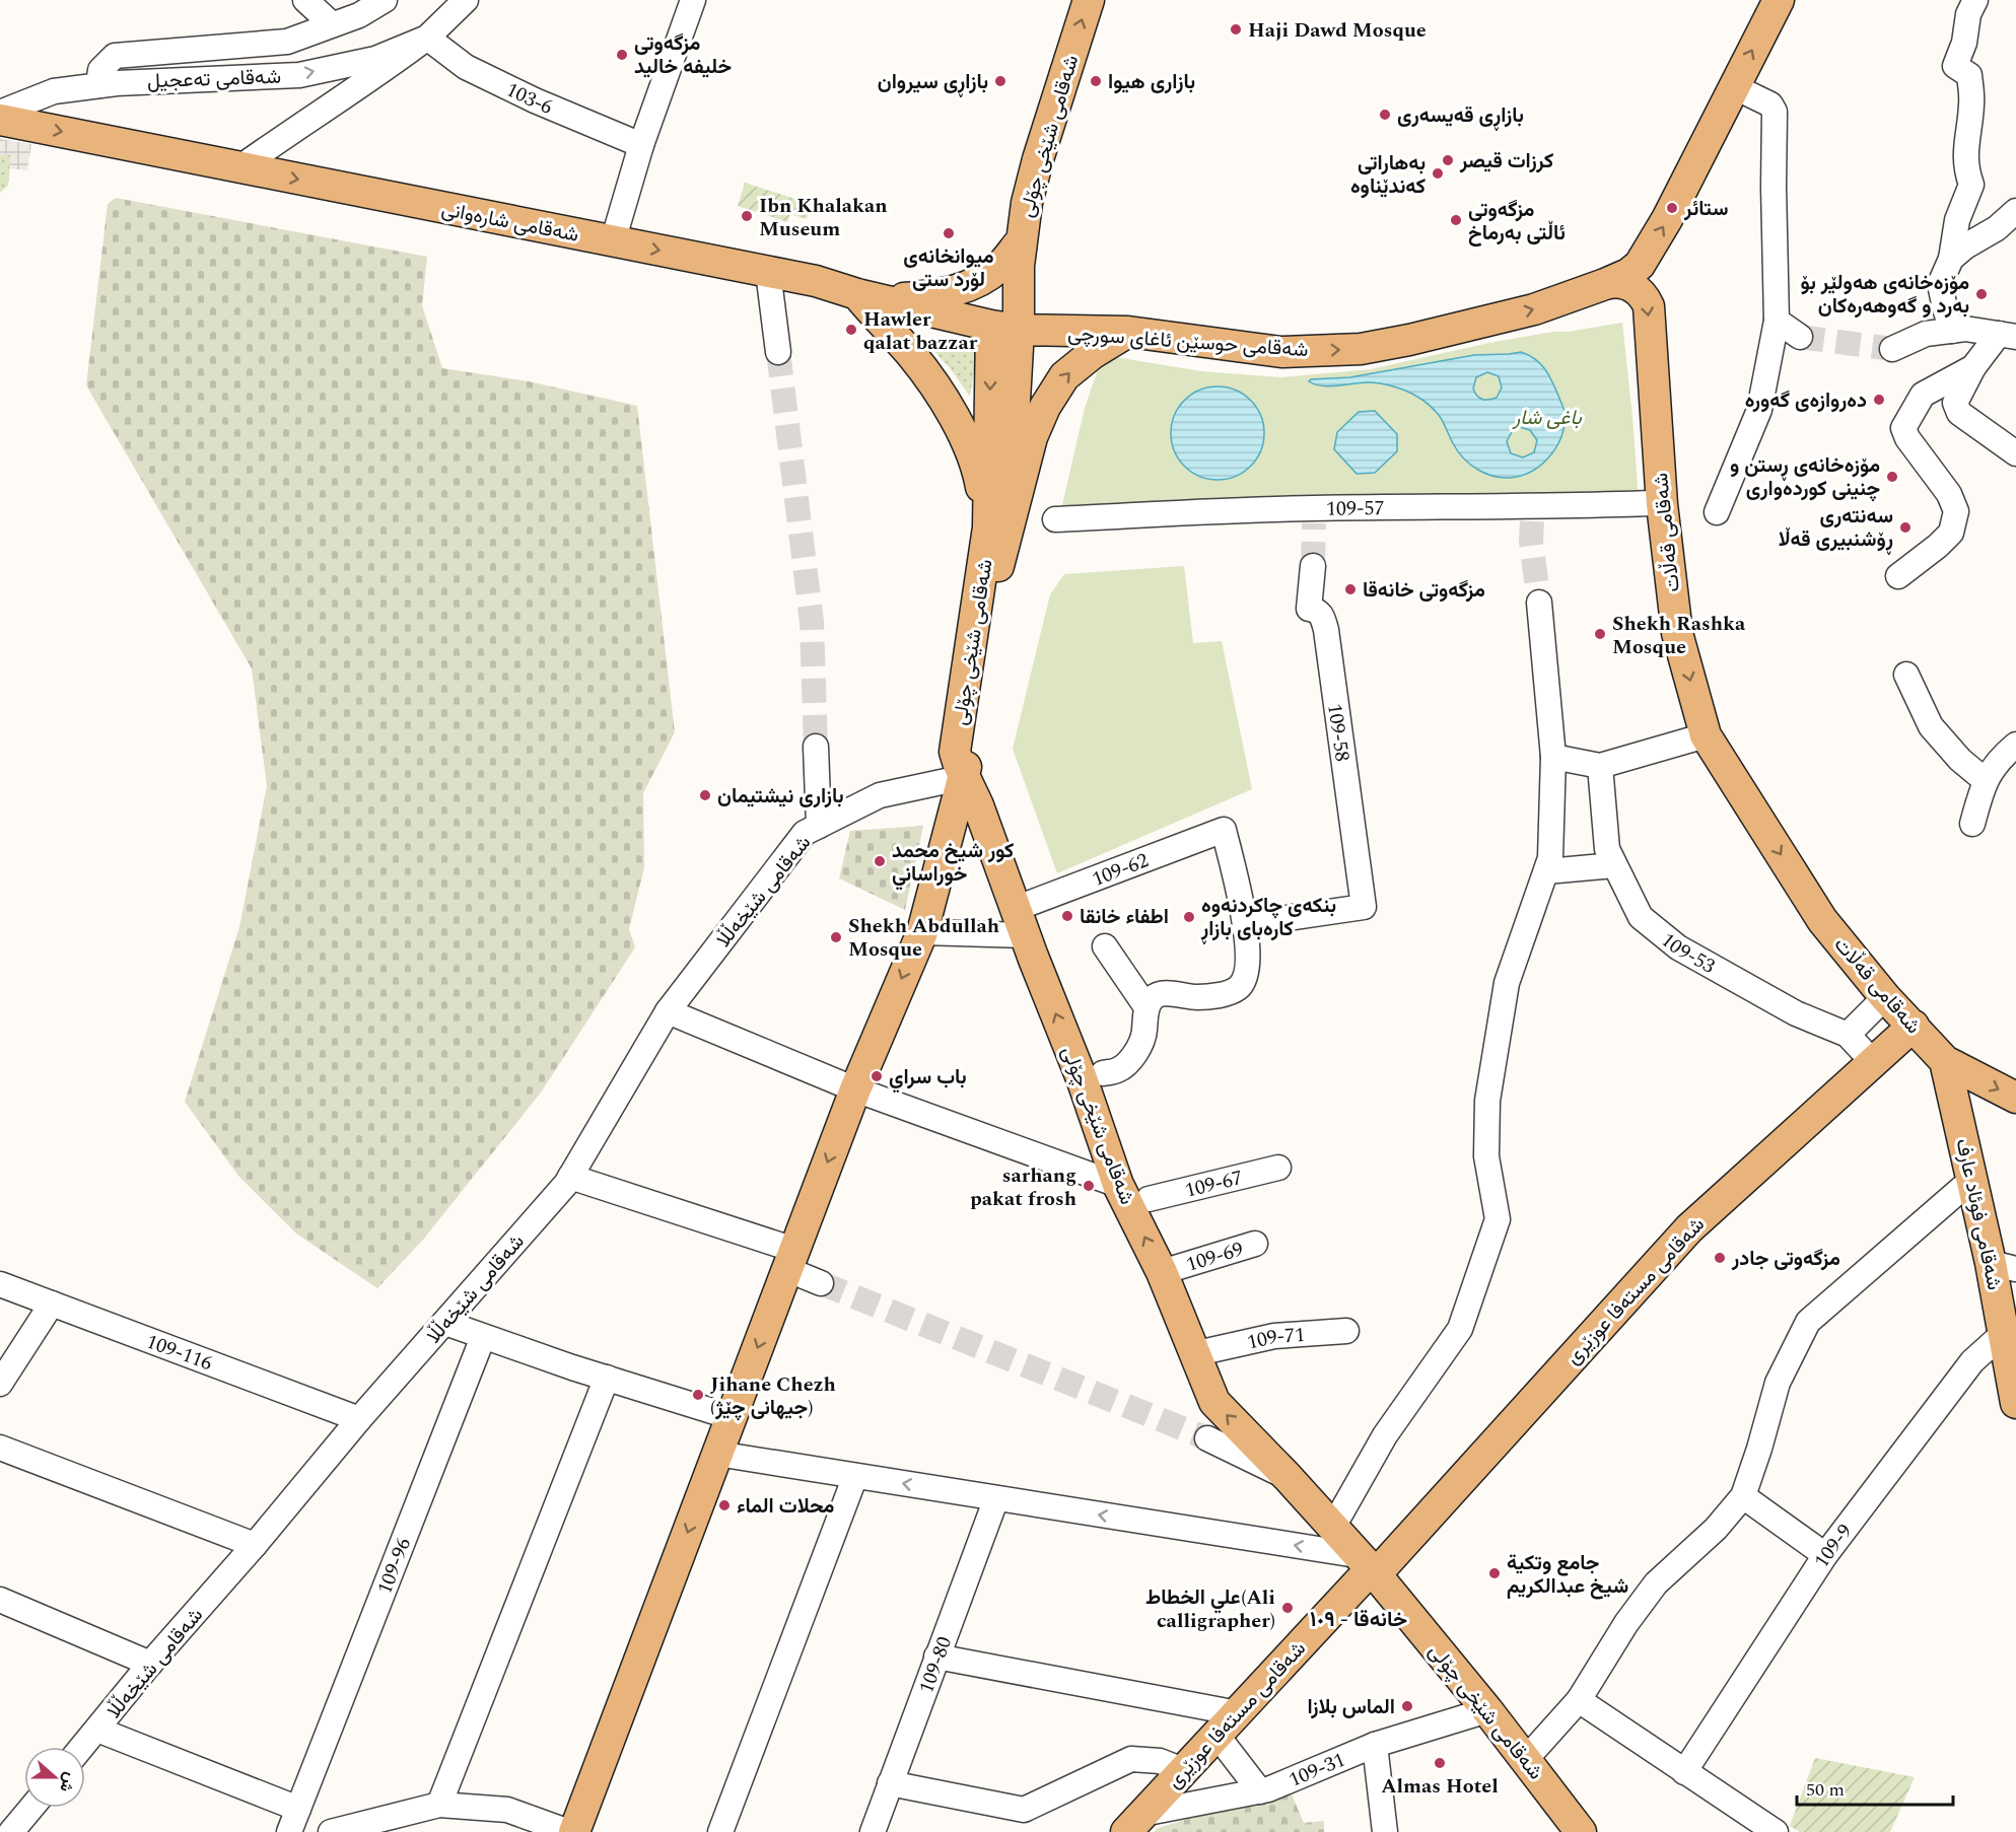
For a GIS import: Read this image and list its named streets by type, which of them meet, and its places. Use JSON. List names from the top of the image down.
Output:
{
  "streets": {
    "main road": [
      "شەقامی شێخی چۆلی",
      "شەقامی شارەوانی",
      "شەقامی حوسێن ئاغای سورچی",
      "شەقامی قەڵات",
      "شەقامی فوئاد عارف",
      "شەقامی مستەفا عوزێری"
    ],
    "street": [
      "شەقامی تەعجیل",
      "103-6",
      "109-57",
      "109-58",
      "109-62",
      "شەقامی شێخەڵڵا",
      "109-53",
      "109-67",
      "109-69",
      "109-71",
      "109-116",
      "109-9",
      "109-96",
      "109-80",
      "109-31"
    ]
  },
  "crossings": [
    ["شەقامی تەعجیل", "103-6"],
    ["شەقامی تەعجیل", "شەقامی شارەوانی"],
    ["شەقامی شێخی چۆلی", "شەقامی شارەوانی"],
    ["شەقامی شێخی چۆلی", "شەقامی حوسێن ئاغای سورچی"],
    ["شەقامی شێخی چۆلی", "109-62"],
    ["شەقامی شێخی چۆلی", "شەقامی شێخەڵڵا"],
    ["شەقامی شێخی چۆلی", "شەقامی مستەفا عوزێری"],
    ["شەقامی شێخی چۆلی", "109-31"],
    ["شەقامی شارەوانی", "شەقامی حوسێن ئاغای سورچی"],
    ["شەقامی حوسێن ئاغای سورچی", "شەقامی قەڵات"],
    ["شەقامی قەڵات", "شەقامی فوئاد عارف"],
    ["شەقامی قەڵات", "شەقامی مستەفا عوزێری"],
    ["109-58", "109-62"],
    ["شەقامی شێخەڵڵا", "109-116"],
    ["109-53", "شەقامی مستەفا عوزێری"],
    ["شەقامی فوئاد عارف", "109-9"],
    ["شەقامی مستەفا عوزێری", "109-31"]
  ],
  "one_way": [
    "شەقامی شێخی چۆلی",
    "شەقامی شارەوانی",
    "شەقامی حوسێن ئاغای سورچی",
    "شەقامی قەڵات"
  ],
  "districts": ["خانەقا - ١٠٩"],
  "parks": ["باغی شار"],
  "places": [
    "Haji Dawd Mosque",
    "مزگه‌وتی خلیفه‌ خالید",
    "بازاڕی سیروان",
    "بازاری ھیوا",
    "بازاڕی قەیسەری",
    "كرزات قيصر",
    "بەهاراتی کەندێناوە",
    "ستائر",
    "Ibn Khalakan Museum",
    "مزگەوتی ئاڵتی بەرماخ",
    "میوانخانەی لۆرد ستی",
    "مۆزەخانەی هەولێر بۆ بەرد و گەوهەرەکان",
    "Hawler qalat bazzar",
    "دەروازەی گەورە",
    "مۆزەخانەی ڕستن و چنینی کوردەواری",
    "سەنتەری ڕۆشنبیری قەڵا",
    "مزگەوتی خانەقا",
    "Shekh Rashka Mosque",
    "بازاری نیشتیمان",
    "كور شيخ محمد خوراساني",
    "اطفاء خانقا",
    "بنکەی چاکردنەوە کارەبای بازاڕ",
    "Shekh Abdullah Mosque",
    "باب سراي",
    "sarhang pakat frosh",
    "مزگەوتی جادر",
    "Jihane Chezh (جیهانی چێژ)",
    "محلات الماء",
    "جامع وتكية شيخ عبدالكريم",
    "علي الخطاط(Ali calligrapher)",
    "الماس بلازا",
    "Almas Hotel"
  ],
  "scale_bar": "50 m",
  "north": "right"
}
